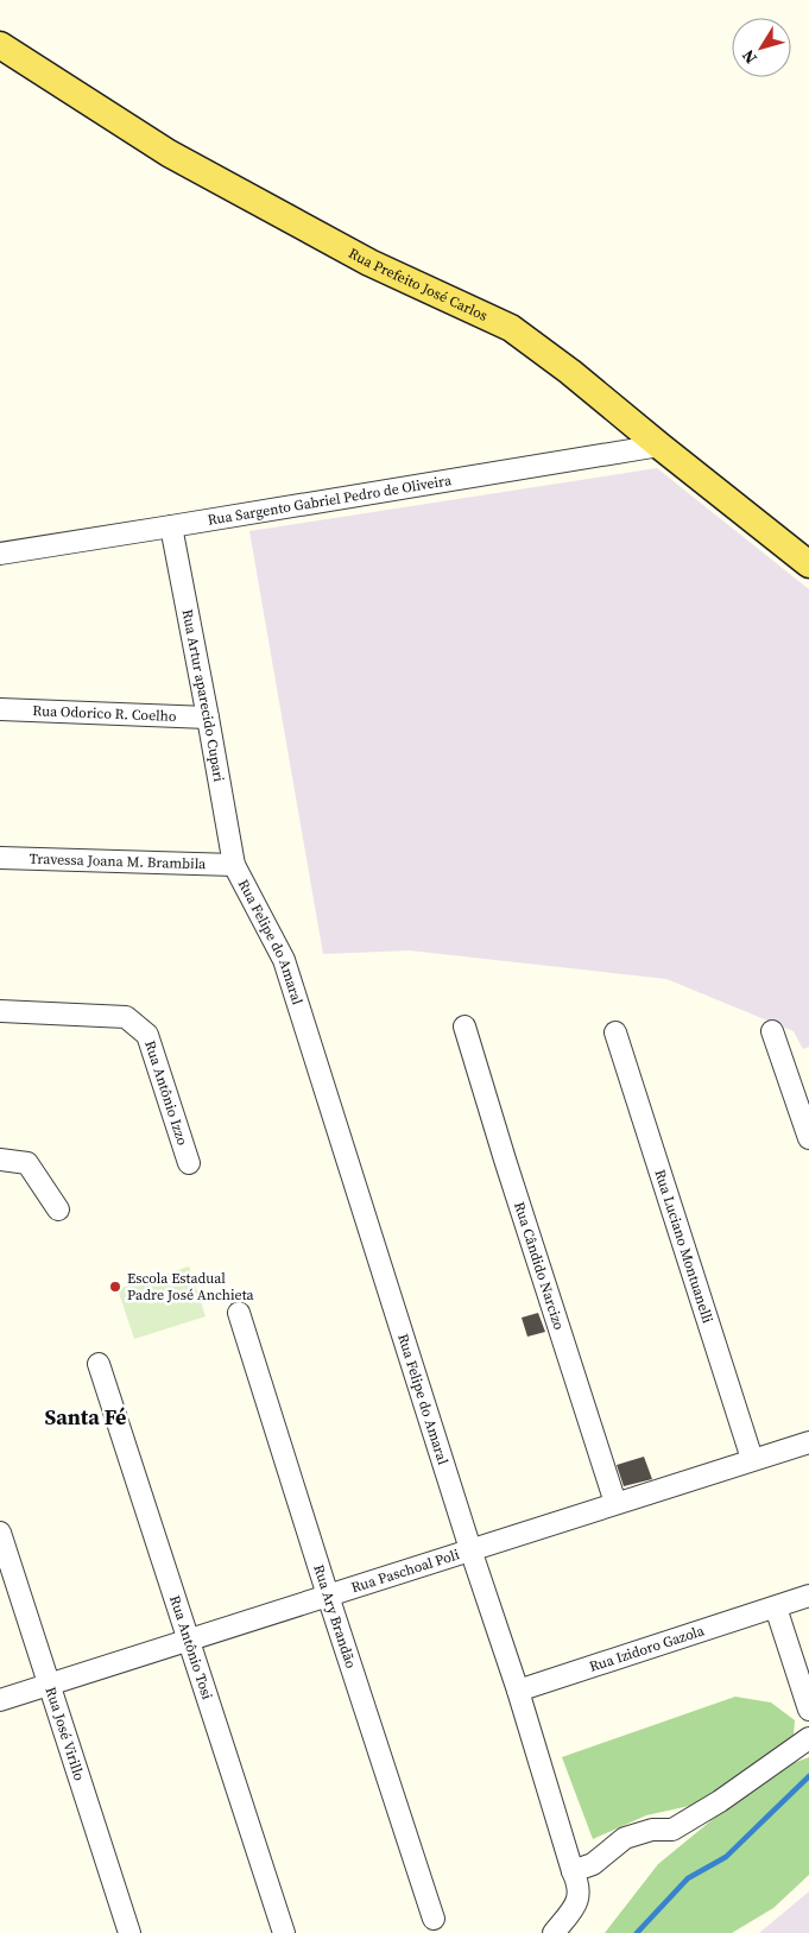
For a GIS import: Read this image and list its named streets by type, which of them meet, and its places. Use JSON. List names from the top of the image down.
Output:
{
  "streets": {
    "main road": ["Rua Prefeito José Carlos"],
    "street": [
      "Rua Sargento Gabriel Pedro de Oliveira",
      "Rua Artur aparecido Cupari",
      "Rua Odorico R. Coelho",
      "Travessa Joana M. Brambila",
      "Rua Felipe do Amaral",
      "Rua Antônio Izzo",
      "Rua Luciano Montuanelli",
      "Rua Cândido Narcizo",
      "Rua Paschoal Poli",
      "Rua Ary Brandão",
      "Rua Antônio Tosi",
      "Rua Izidoro Gazola",
      "Rua José Virillo"
    ]
  },
  "crossings": [
    ["Rua Prefeito José Carlos", "Rua Sargento Gabriel Pedro de Oliveira"],
    ["Rua Sargento Gabriel Pedro de Oliveira", "Rua Artur aparecido Cupari"],
    ["Rua Artur aparecido Cupari", "Rua Odorico R. Coelho"],
    ["Rua Artur aparecido Cupari", "Travessa Joana M. Brambila"],
    ["Rua Artur aparecido Cupari", "Rua Felipe do Amaral"],
    ["Travessa Joana M. Brambila", "Rua Felipe do Amaral"],
    ["Rua Felipe do Amaral", "Rua Paschoal Poli"],
    ["Rua Felipe do Amaral", "Rua Izidoro Gazola"],
    ["Rua Luciano Montuanelli", "Rua Paschoal Poli"],
    ["Rua Cândido Narcizo", "Rua Paschoal Poli"],
    ["Rua Paschoal Poli", "Rua Ary Brandão"],
    ["Rua Paschoal Poli", "Rua Antônio Tosi"],
    ["Rua Paschoal Poli", "Rua José Virillo"]
  ],
  "districts": ["Santa Fé"],
  "places": ["Escola Estadual Padre José Anchieta"],
  "north": "bottom left"
}
